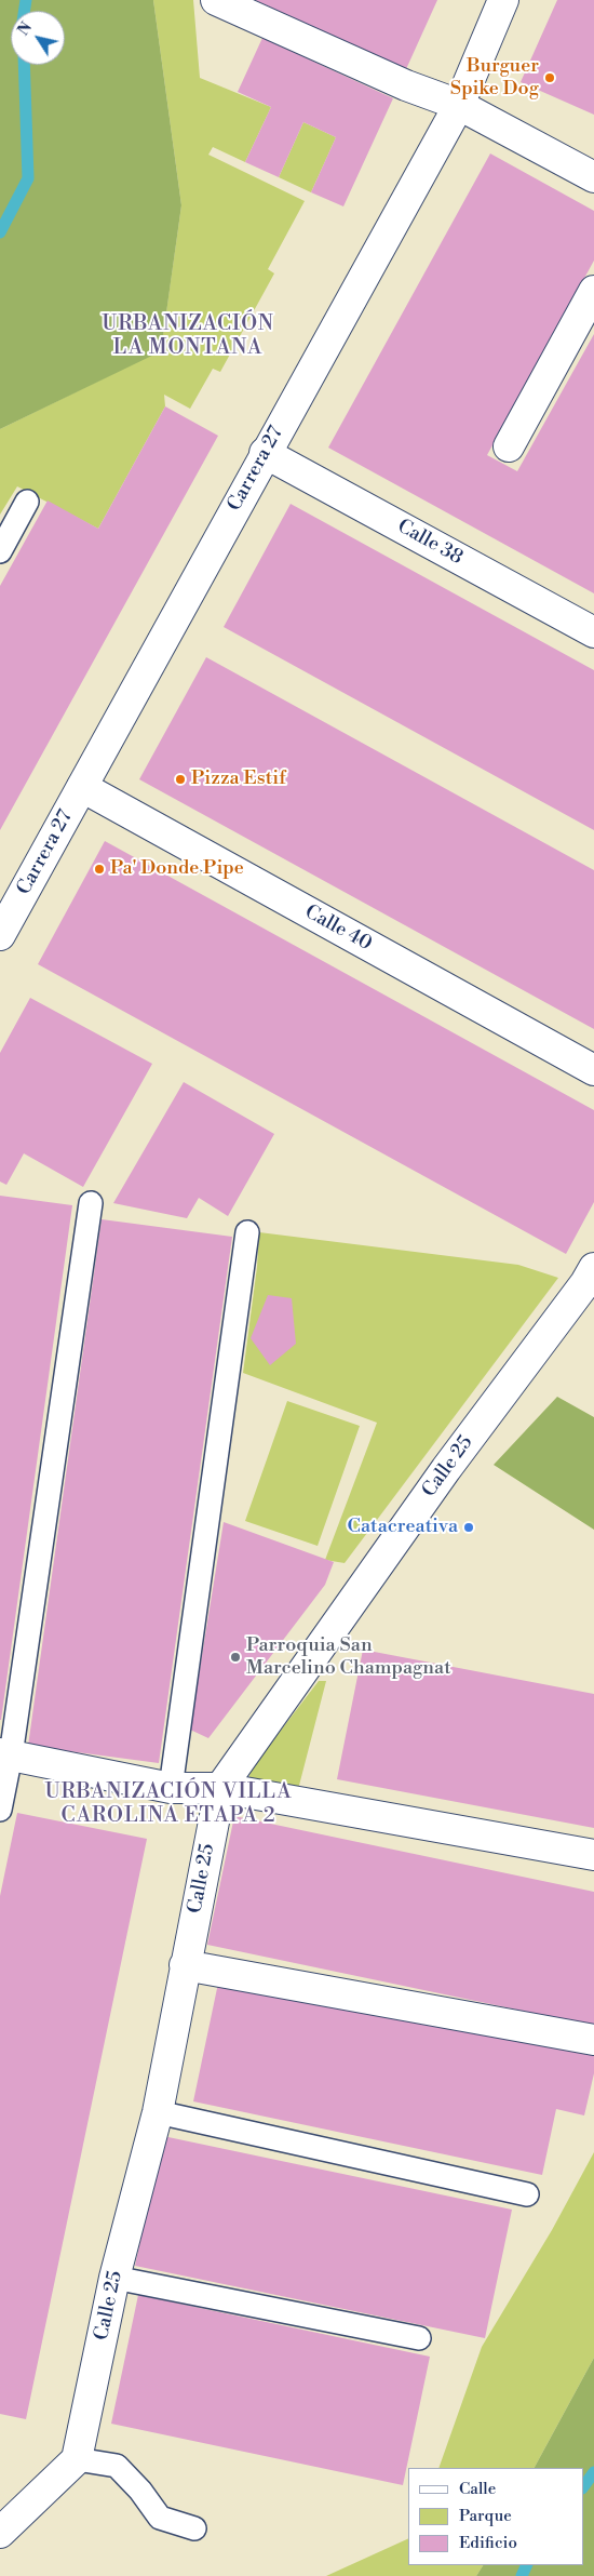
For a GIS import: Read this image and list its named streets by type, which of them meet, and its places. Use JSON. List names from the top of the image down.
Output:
{
  "streets": {
    "street": [
      "Carrera 27",
      "Calle 38",
      "Calle 40",
      "Calle 25"
    ]
  },
  "crossings": [
    ["Carrera 27", "Calle 38"],
    ["Carrera 27", "Calle 40"]
  ],
  "districts": ["URBANIZACIÓN LA MONTANA", "URBANIZACIÓN VILLA CAROLINA ETAPA 2"],
  "places": [
    "Burguer Spike Dog",
    "Pizza Estif",
    "Pa' Donde Pipe",
    "Catacreativa",
    "Parroquia San Marcelino Champagnat"
  ],
  "legend": ["Calle", "Parque", "Edificio"],
  "north": "top left"
}
